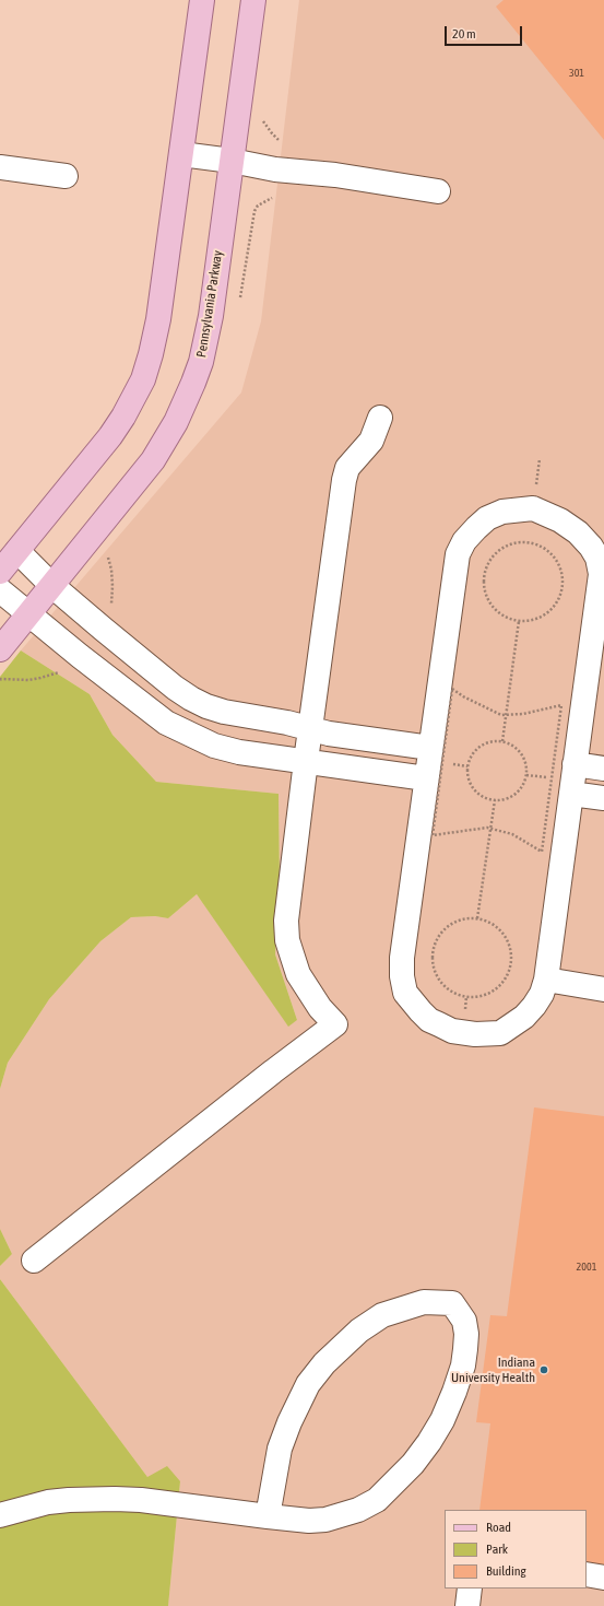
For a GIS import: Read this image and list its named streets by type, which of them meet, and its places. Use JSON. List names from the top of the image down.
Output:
{
  "streets": {
    "main road": ["Pennsylvania Parkway"]
  },
  "places": ["Indiana University Health"],
  "house_numbers": ["301", "2001"],
  "legend": ["Road", "Park", "Building"],
  "scale_bar": "20 m"
}
